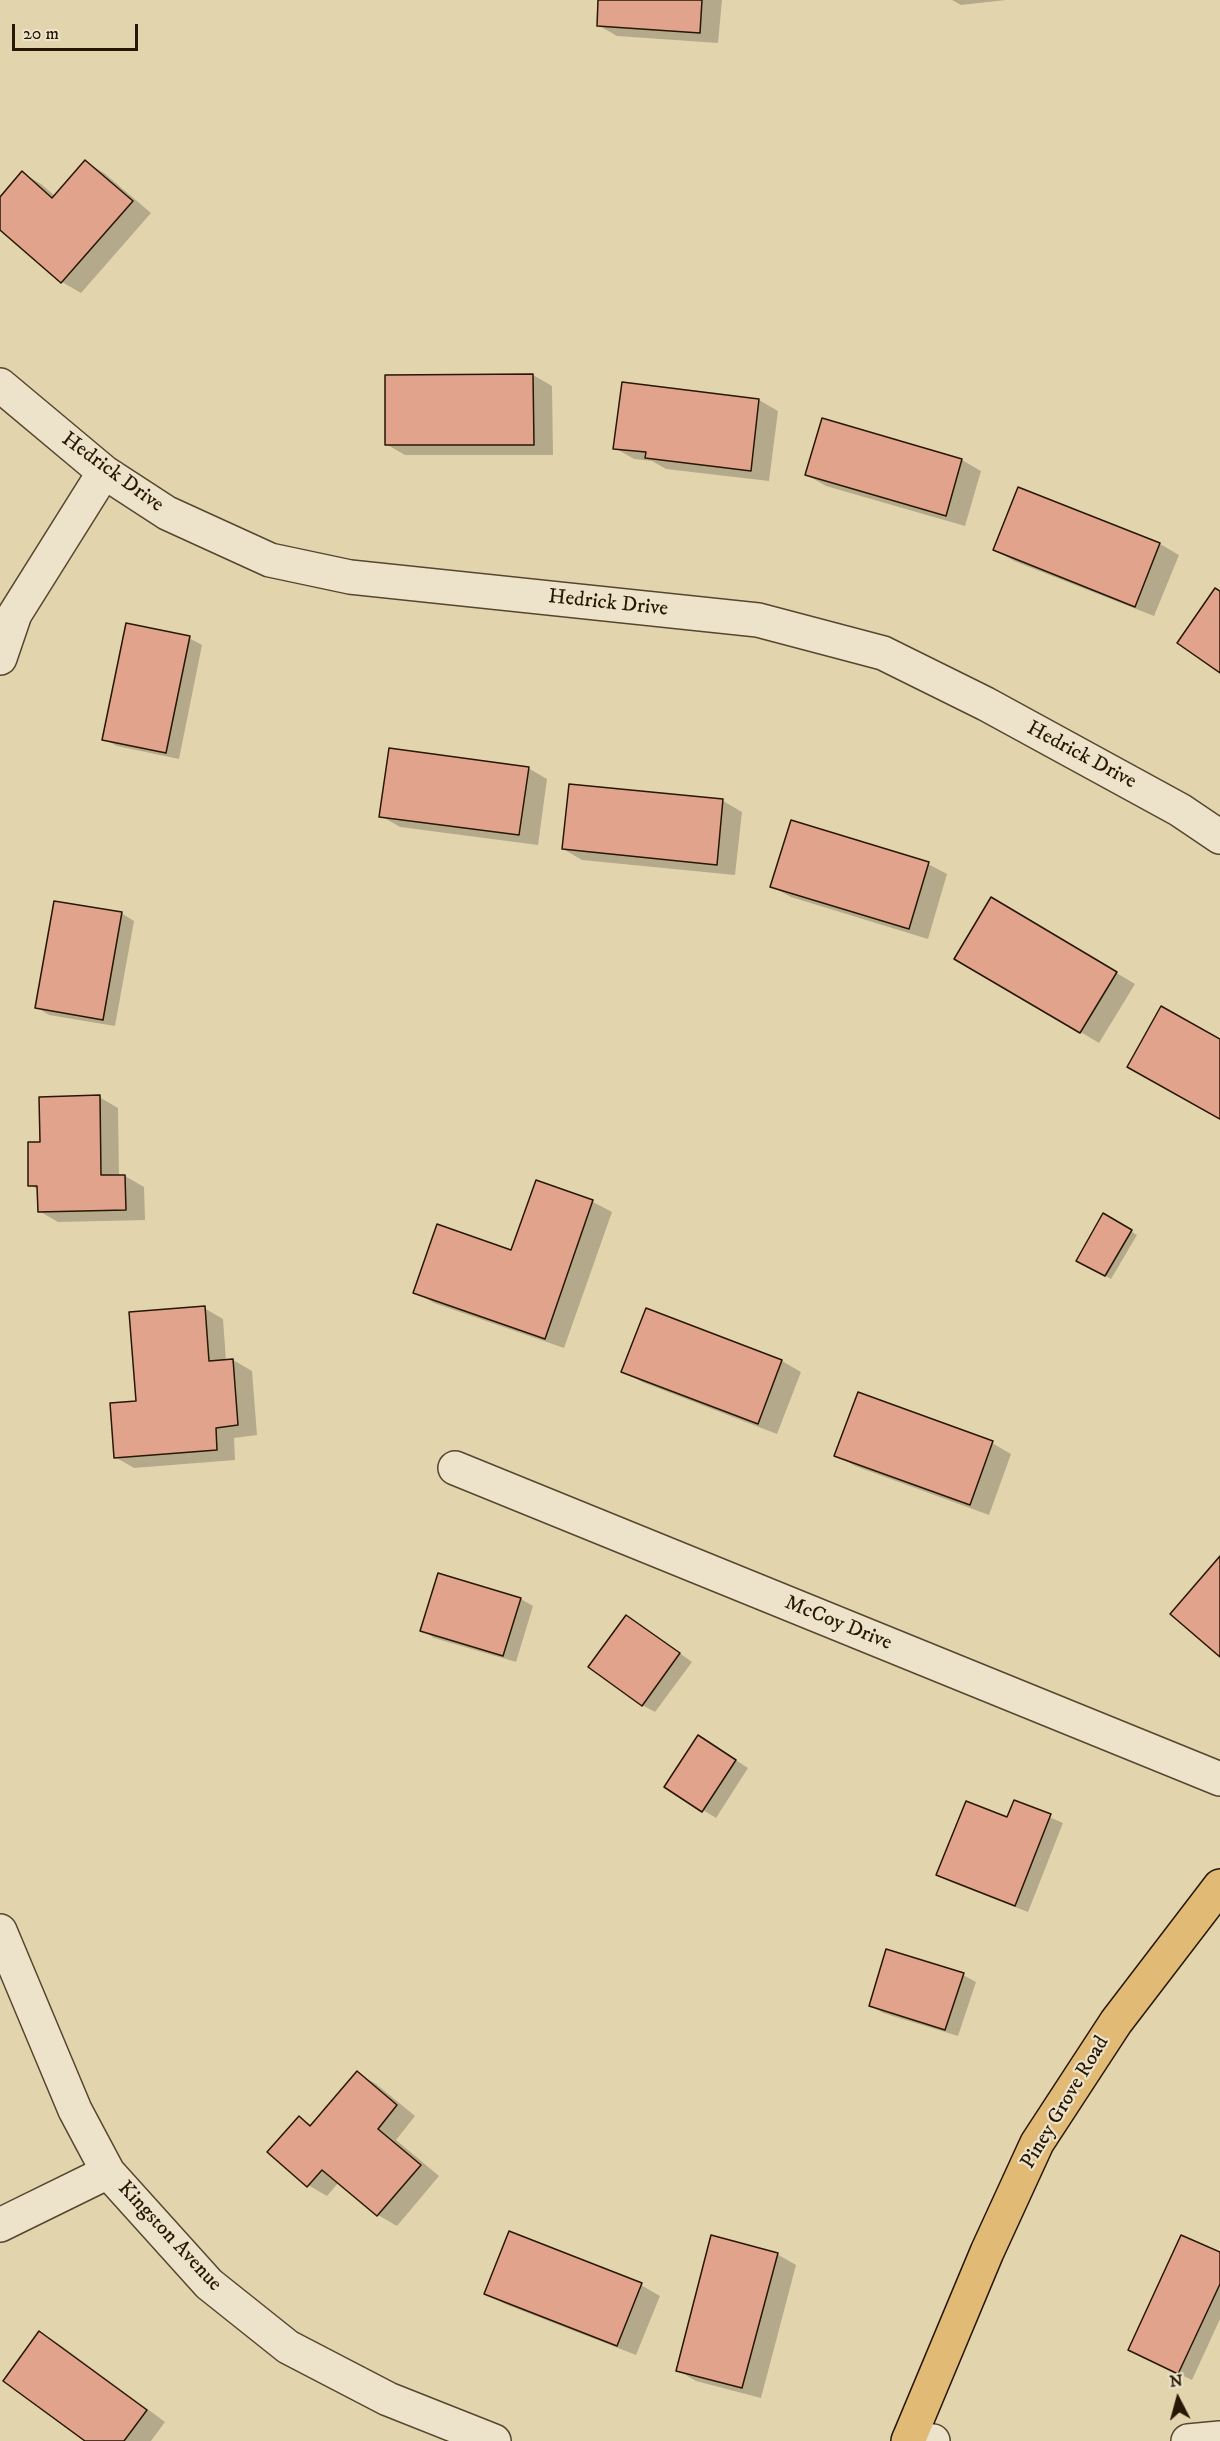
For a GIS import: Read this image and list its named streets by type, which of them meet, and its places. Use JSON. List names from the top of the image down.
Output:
{
  "streets": {
    "main road": ["Piney Grove Road"],
    "street": ["Hedrick Drive", "McCoy Drive", "Kingston Avenue"]
  },
  "scale_bar": "20 m",
  "north": "top"
}
